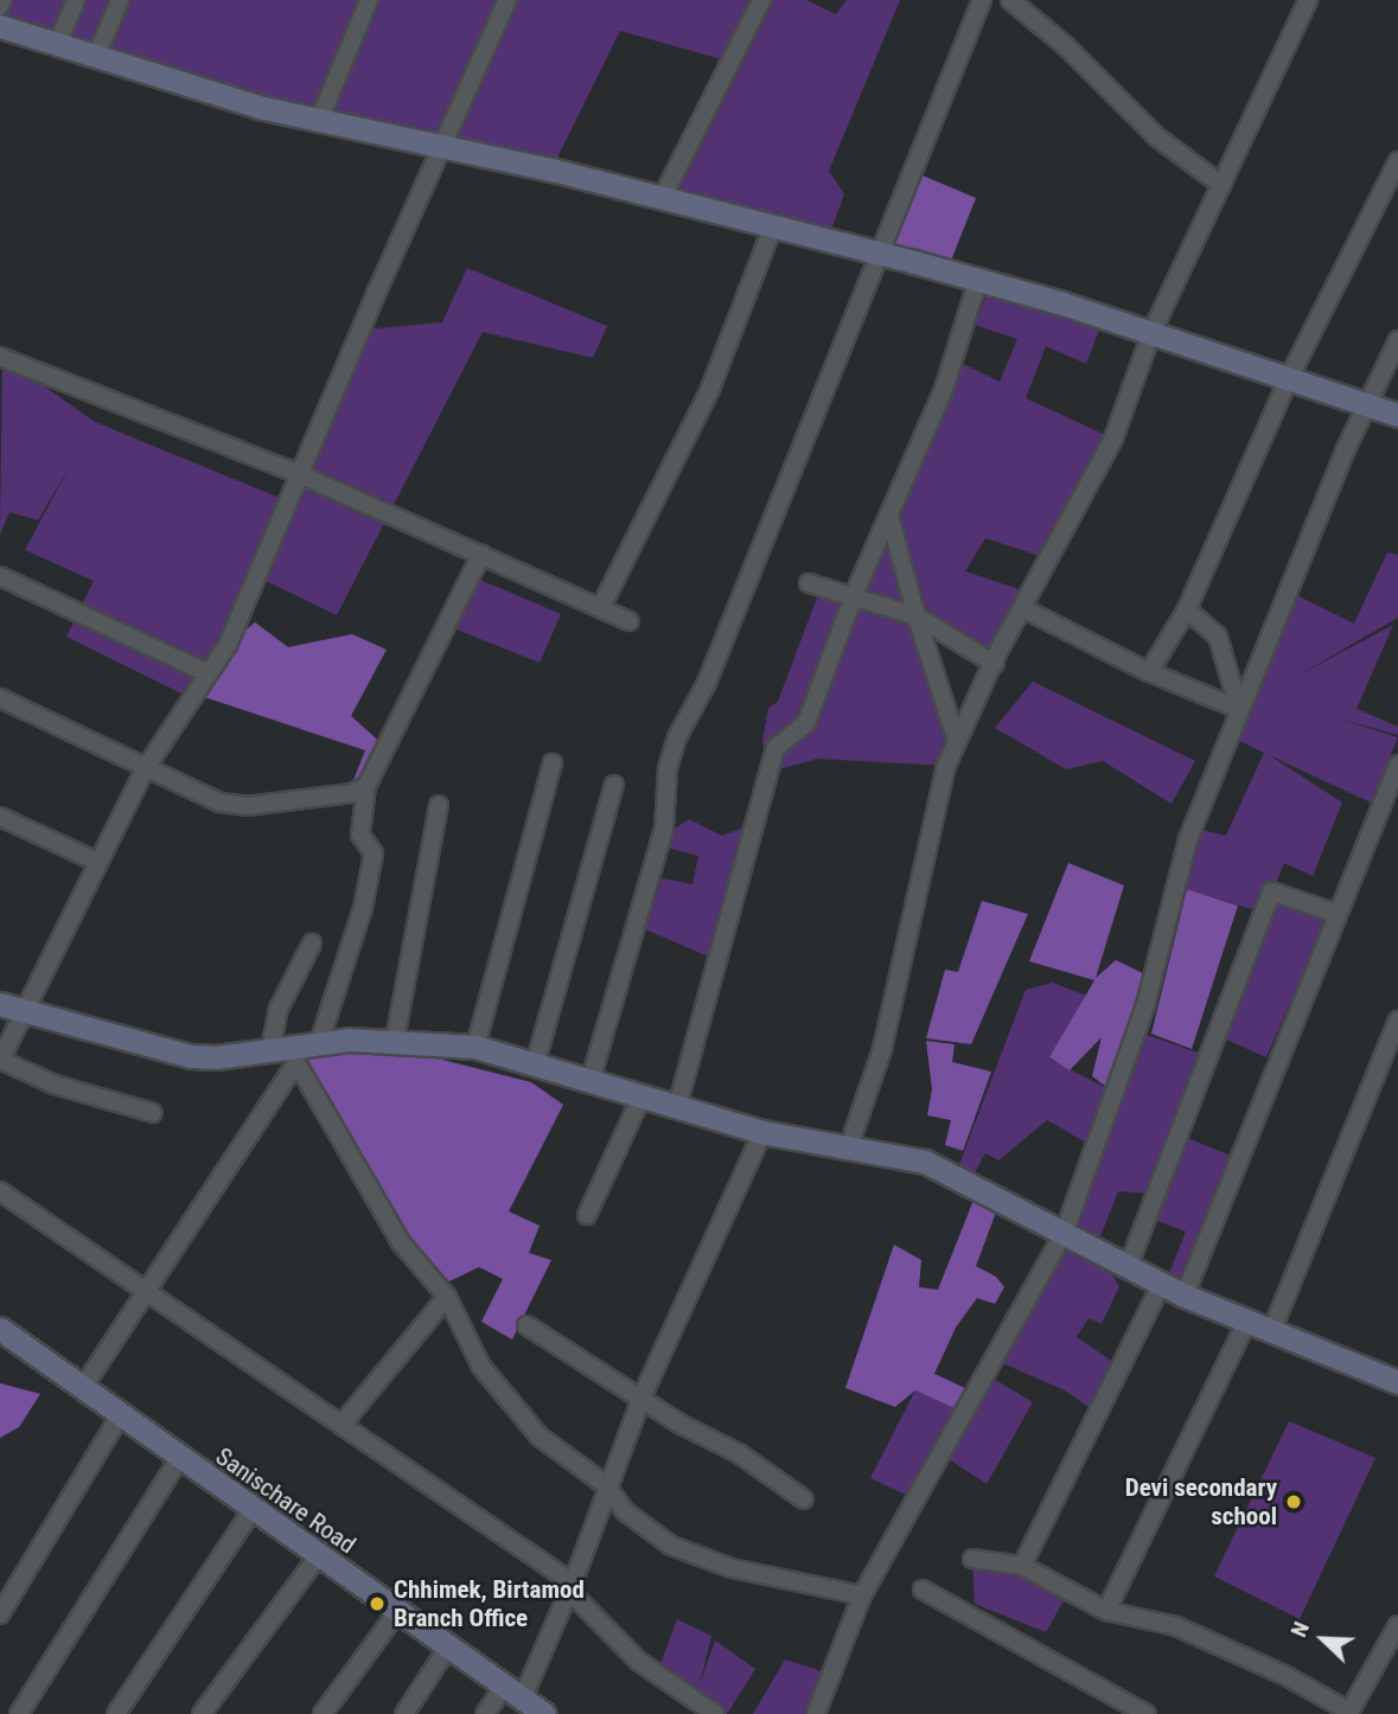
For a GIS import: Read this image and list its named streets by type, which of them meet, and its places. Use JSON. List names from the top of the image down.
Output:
{
  "streets": {
    "street": ["Sanischare Road"]
  },
  "places": ["Devi secondary school", "Chhimek, Birtamod Branch Office"],
  "north": "top left"
}
